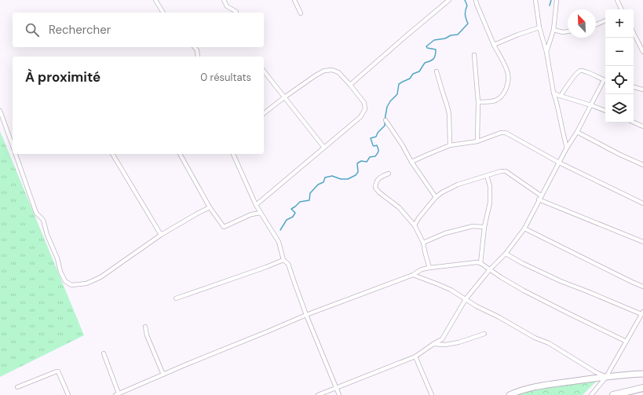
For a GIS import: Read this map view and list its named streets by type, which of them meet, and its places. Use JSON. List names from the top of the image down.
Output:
{
  "north": "top left",
  "page": {
    "map_buttons": ["+", "−"],
    "search": "Rechercher",
    "heading": ["À proximité", "0 résultats"]
  }
}
